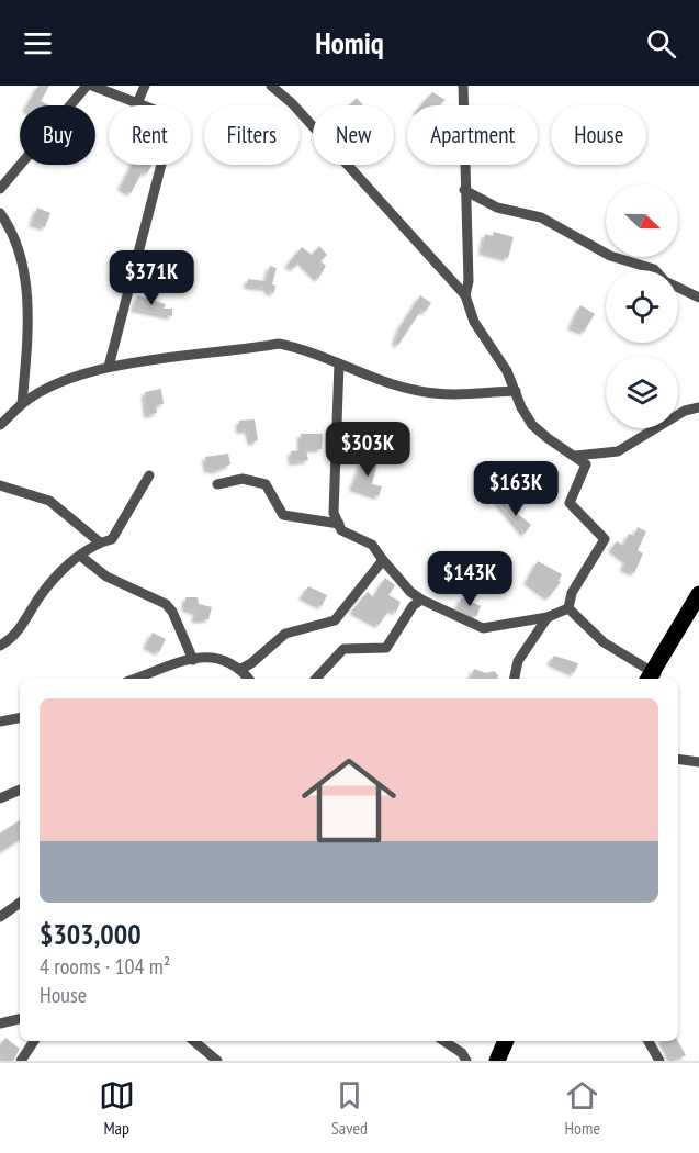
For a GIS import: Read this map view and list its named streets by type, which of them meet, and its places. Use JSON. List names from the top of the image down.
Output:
{
  "north": "right",
  "page": {
    "header": "Homiq",
    "chip": [
      "Buy",
      "Rent",
      "Filters",
      "New",
      "Apartment",
      "House"
    ],
    "price": [
      "$371K",
      "$303K",
      "$163K",
      "$143K"
    ],
    "list": [
      {
        "name": "$303,000",
        "note": "4 rooms · 104 m² · House"
      }
    ],
    "tabs": ["Map", "Saved", "Home"]
  }
}
